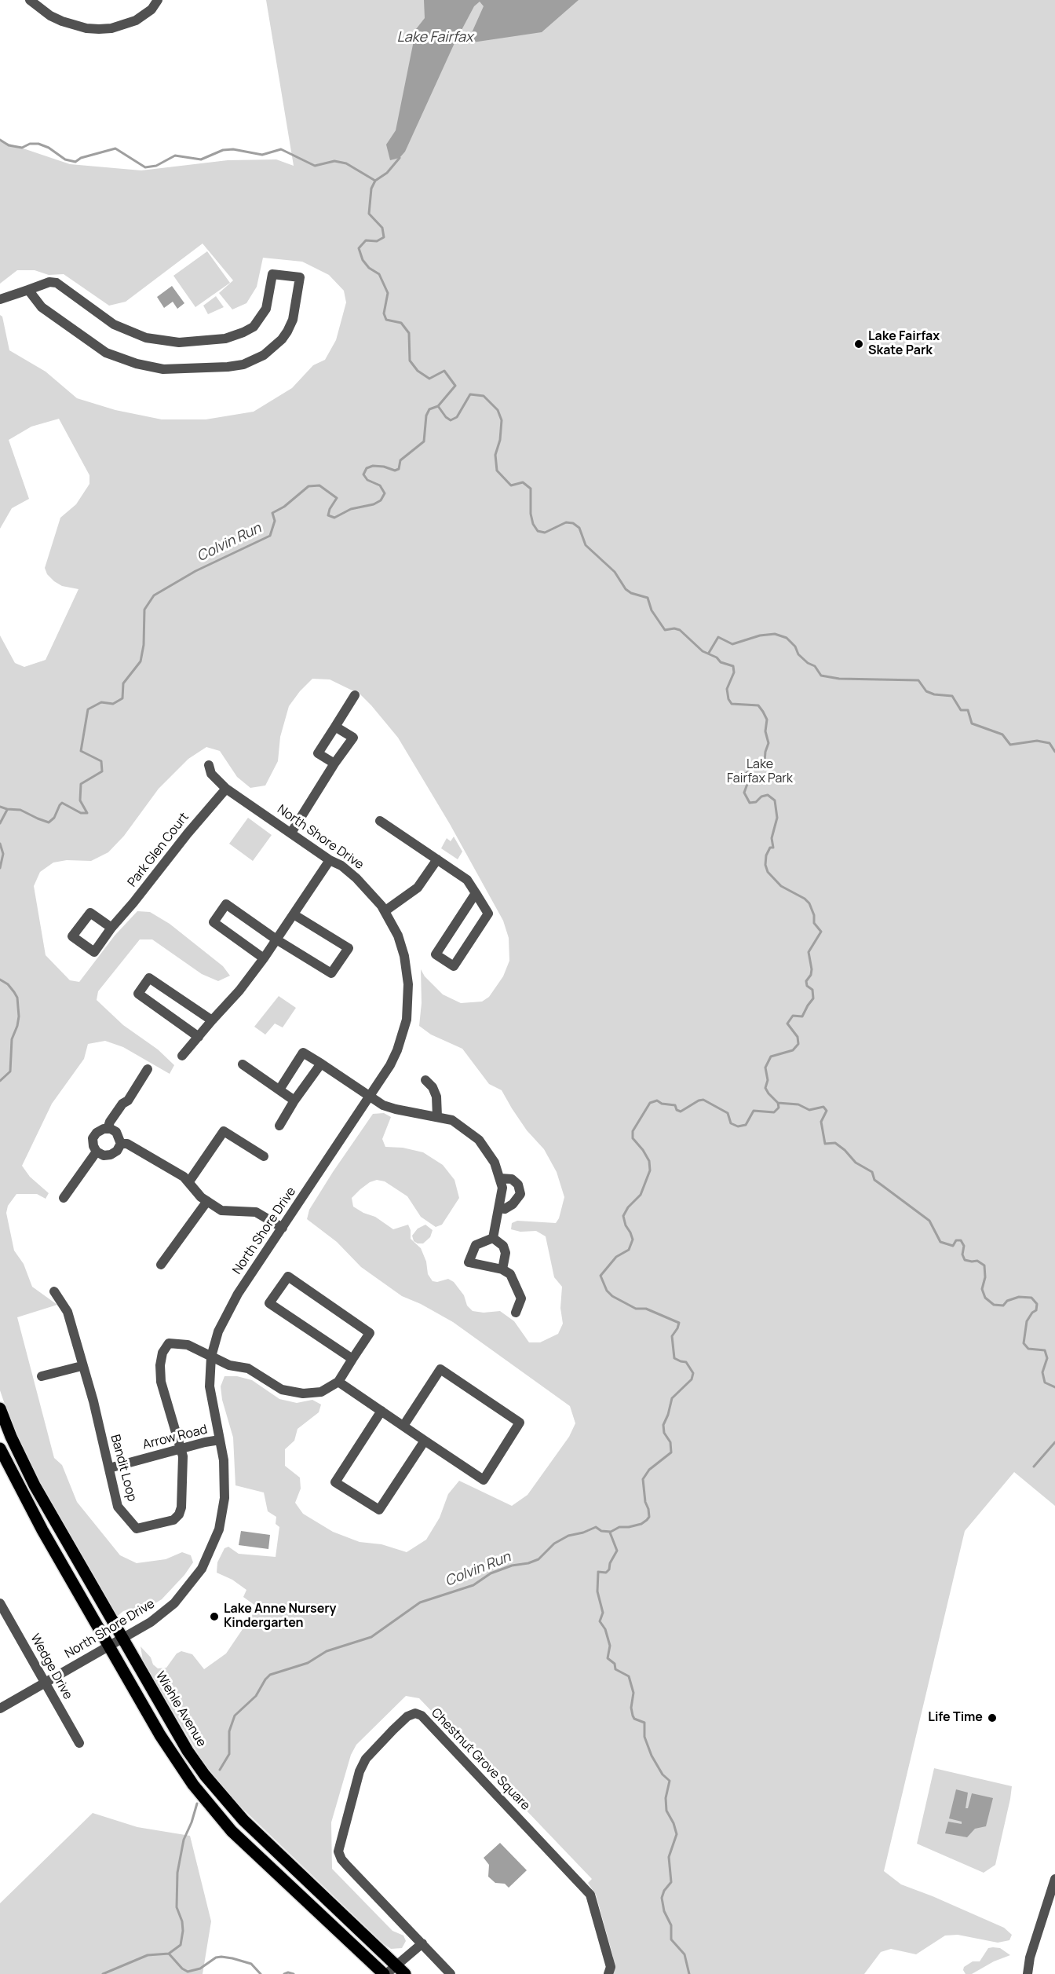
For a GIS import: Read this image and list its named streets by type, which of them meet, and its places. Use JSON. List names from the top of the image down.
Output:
{
  "streets": {
    "main road": ["Wiehle Avenue"],
    "street": [
      "North Shore Drive",
      "Park Glen Court",
      "Arrow Road",
      "Bandit Loop",
      "Wedge Drive",
      "Chestnut Grove Square"
    ]
  },
  "crossings": [
    ["North Shore Drive", "Park Glen Court"],
    ["North Shore Drive", "Arrow Road"],
    ["North Shore Drive", "Bandit Loop"],
    ["North Shore Drive", "Wedge Drive"],
    ["North Shore Drive", "Wiehle Avenue"],
    ["Arrow Road", "Bandit Loop"]
  ],
  "water": ["Lake Fairfax", "Colvin Run"],
  "parks": ["Lake Fairfax Park"],
  "places": ["Lake Fairfax Skate Park", "Lake Anne Nursery Kindergarten", "Life Time"]
}
